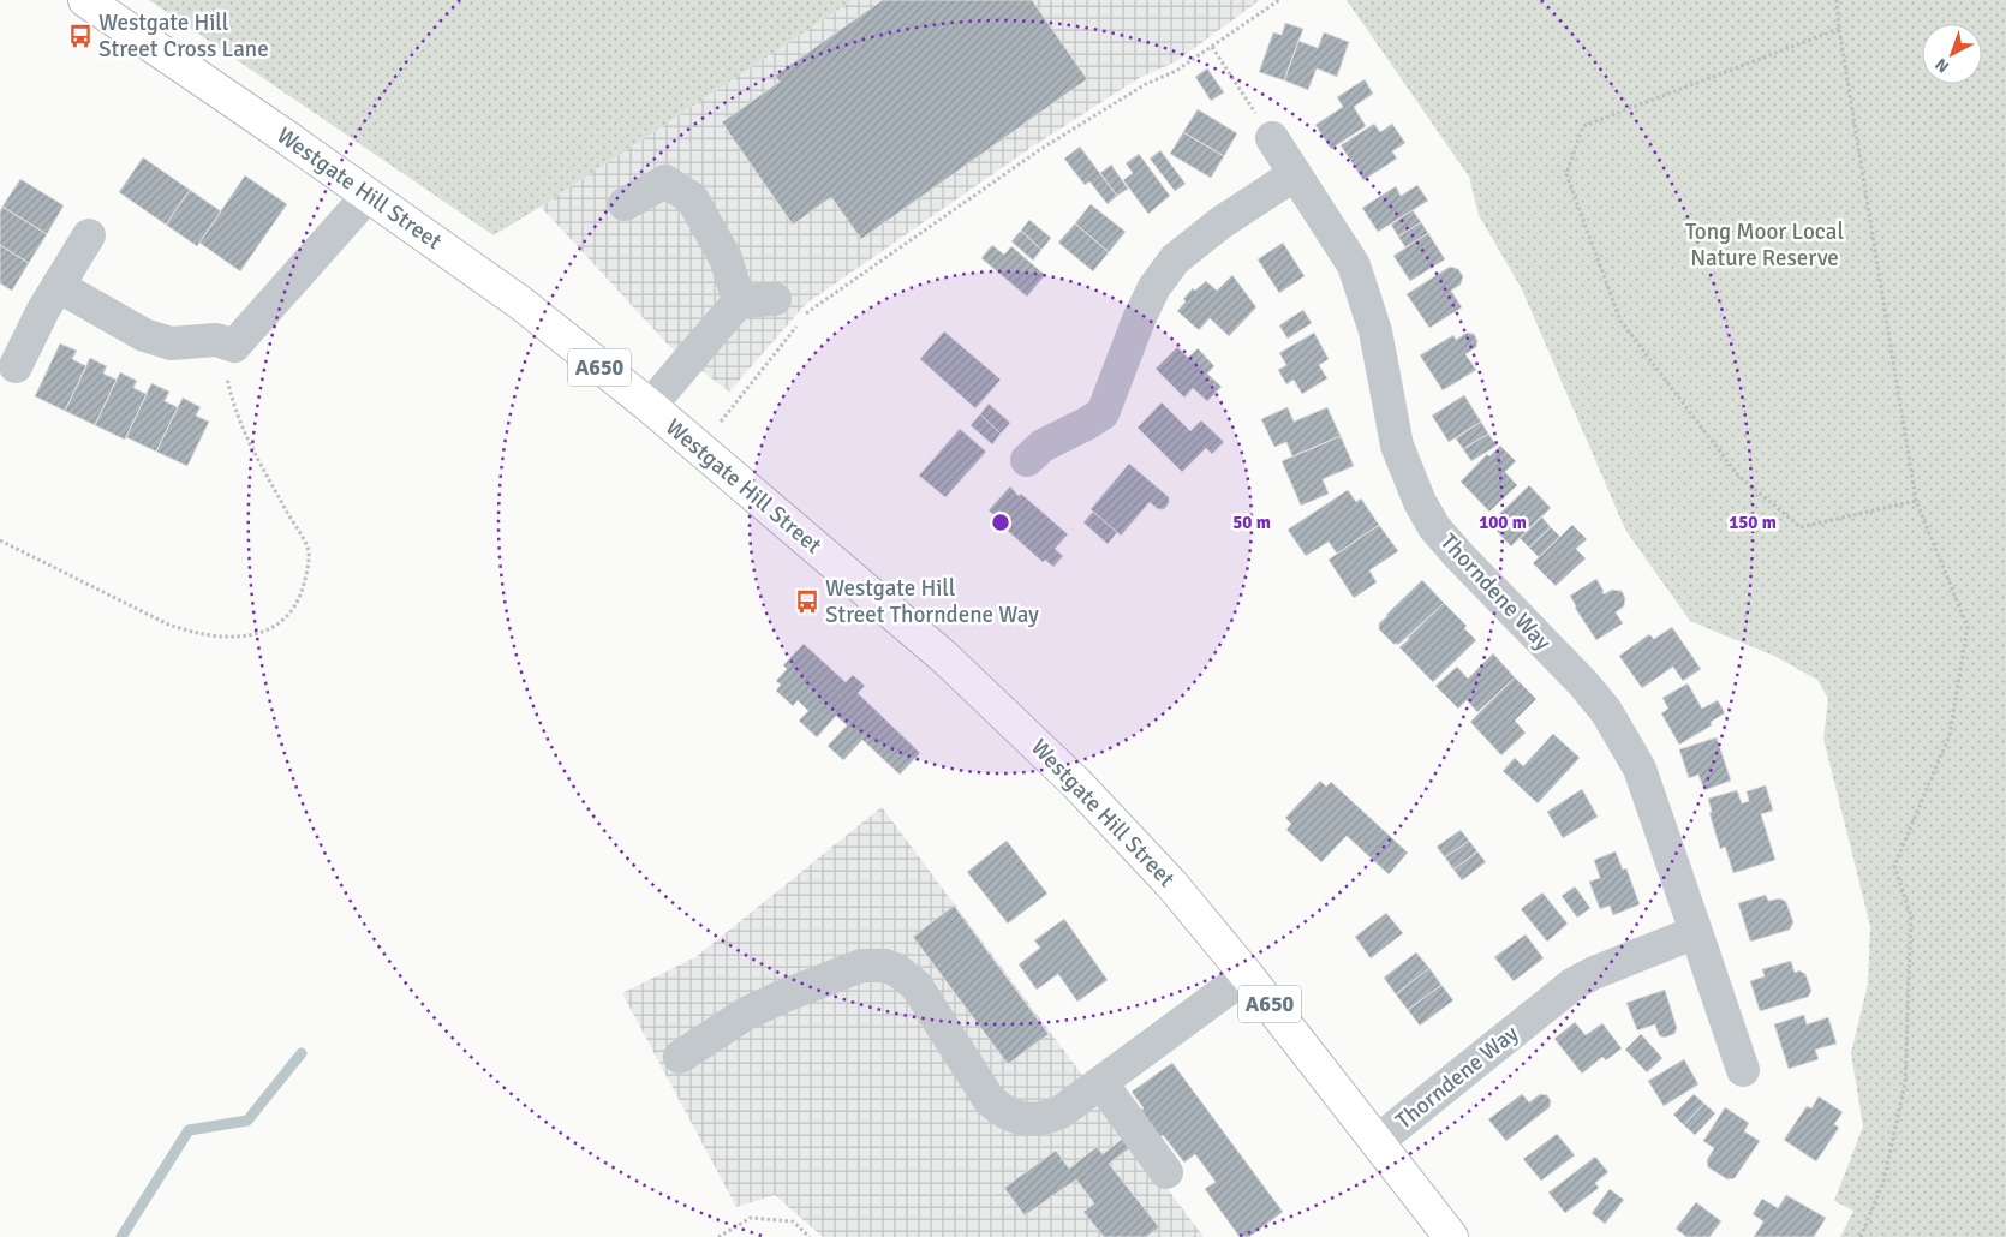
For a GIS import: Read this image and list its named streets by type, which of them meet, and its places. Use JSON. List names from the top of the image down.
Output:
{
  "streets": {
    "highway": ["Westgate Hill Street", "A650"],
    "street": ["Thorndene Way"]
  },
  "crossings": [
    ["Westgate Hill Street", "Thorndene Way"]
  ],
  "parks": ["Tong Moor Local Nature Reserve"],
  "places": {
    "bus stop": ["Westgate Hill Street Cross Lane", "Westgate Hill Street Thorndene Way"]
  },
  "north": "bottom left",
  "rings": ["50 m", "100 m", "150 m"]
}
